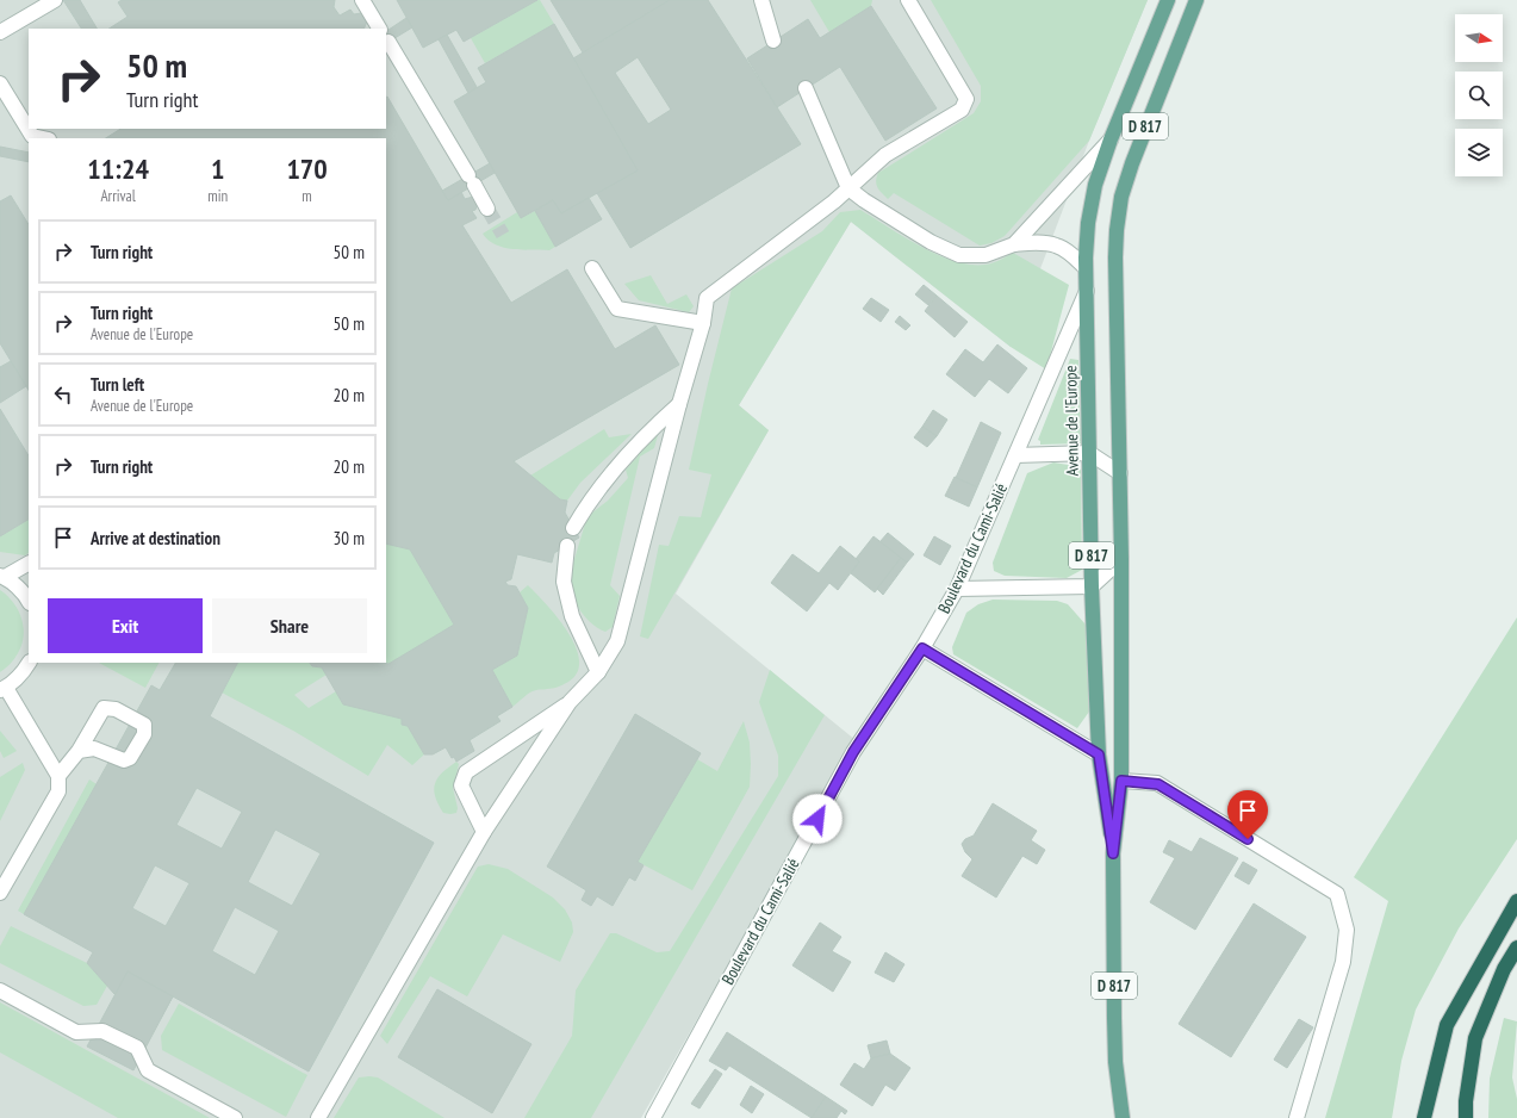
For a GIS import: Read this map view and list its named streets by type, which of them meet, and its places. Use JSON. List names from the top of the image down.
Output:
{
  "streets": {
    "main road": ["D 817", "Avenue de l'Europe"],
    "street": ["Boulevard du Cami-Salié"]
  },
  "crossings": [
    ["Avenue de l'Europe", "Boulevard du Cami-Salié"]
  ],
  "north": "right",
  "page": {
    "turn": ["50 m", "Turn right"],
    "eta": [
      "11:24",
      "Arrival",
      "1",
      "min",
      "170",
      "m"
    ],
    "list": [
      {
        "name": "Turn right",
        "value": "50 m"
      },
      {
        "name": "Turn right",
        "note": "Avenue de l'Europe",
        "value": "50 m"
      },
      {
        "name": "Turn left",
        "note": "Avenue de l'Europe",
        "value": "20 m"
      },
      {
        "name": "Turn right",
        "value": "20 m"
      },
      {
        "name": "Arrive at destination",
        "value": "30 m"
      }
    ],
    "buttons": ["Exit", "Share"]
  }
}
